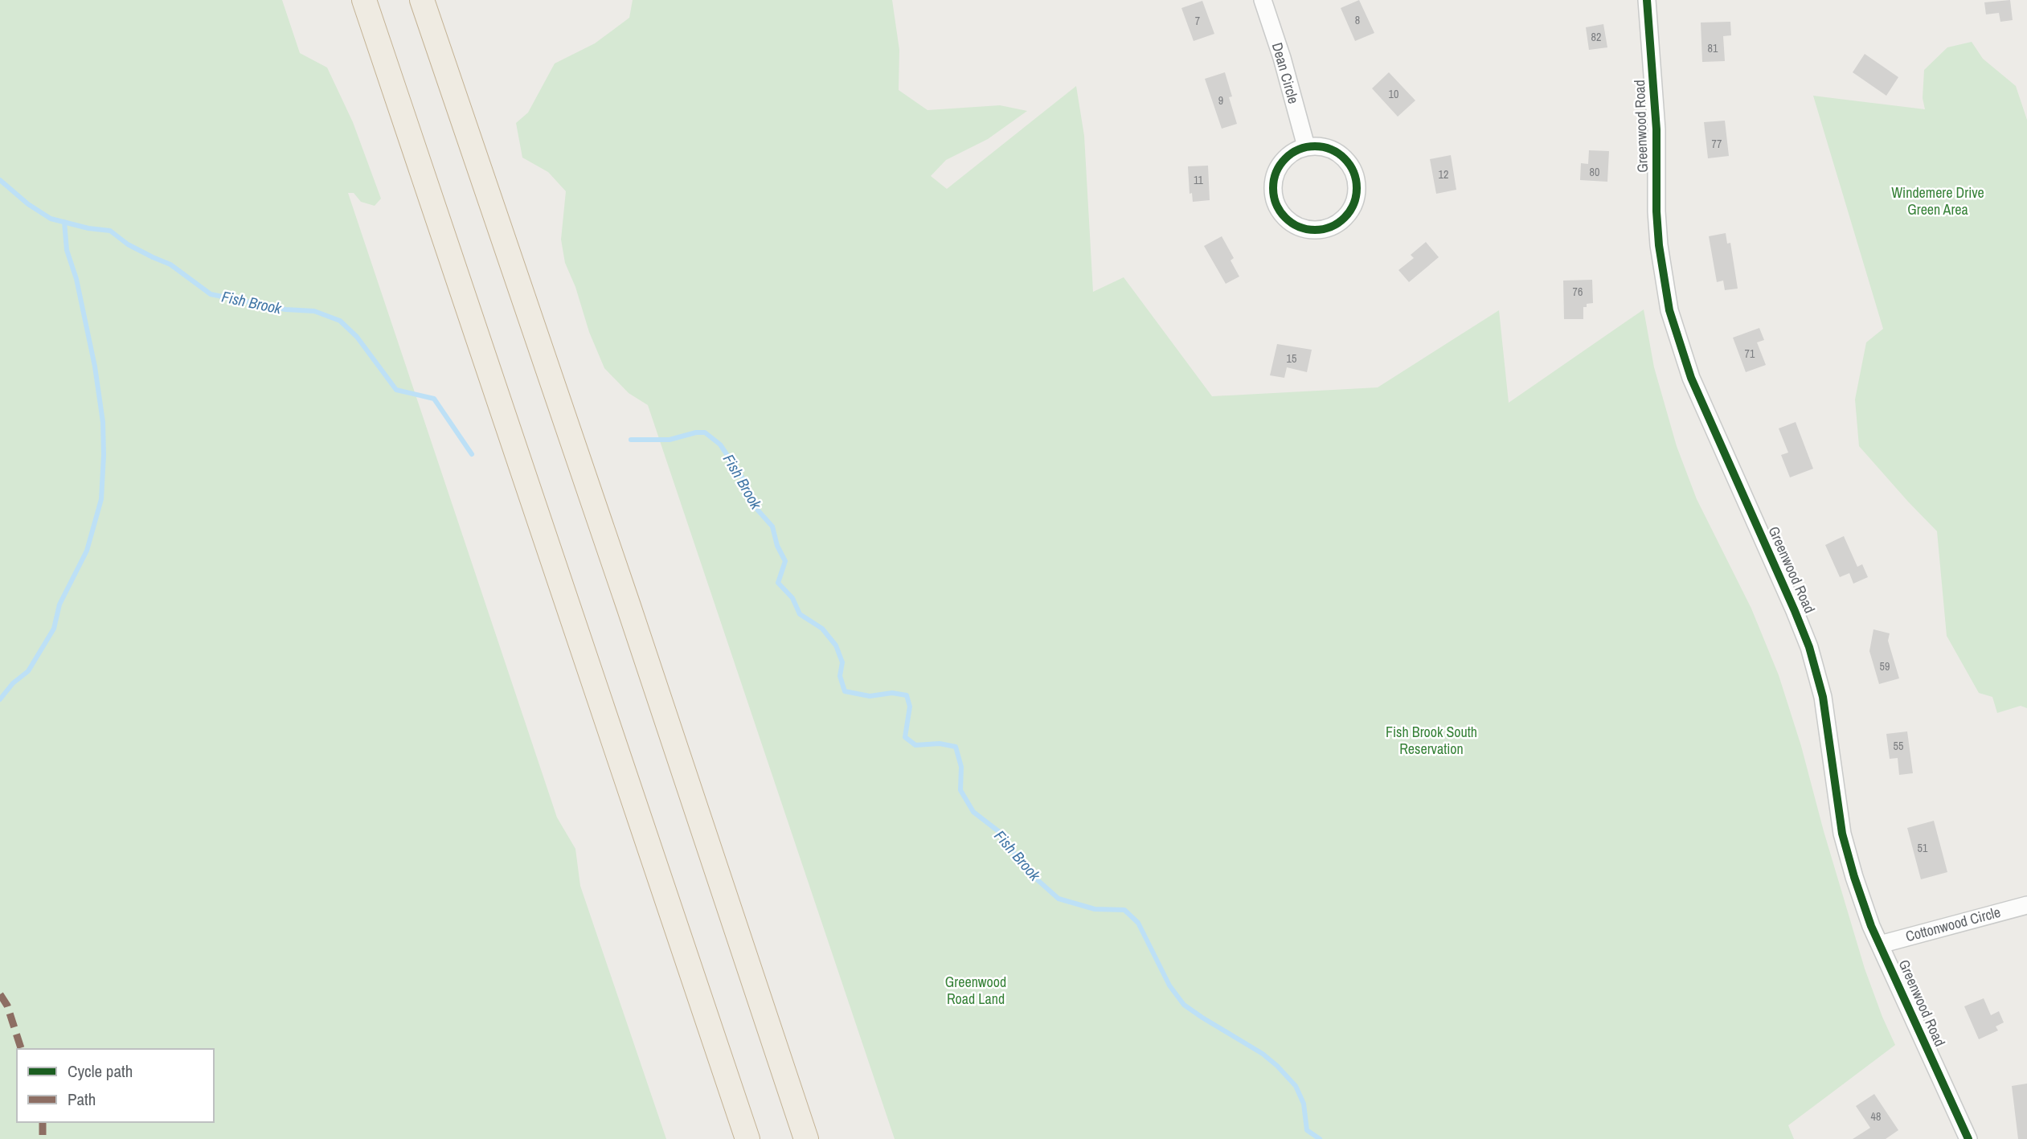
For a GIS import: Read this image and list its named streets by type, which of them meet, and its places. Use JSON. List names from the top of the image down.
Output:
{
  "streets": {
    "street": ["Dean Circle", "Greenwood Road", "Cottonwood Circle"]
  },
  "crossings": [
    ["Greenwood Road", "Cottonwood Circle"]
  ],
  "water": ["Fish Brook"],
  "parks": ["Windemere Drive Green Area", "Fish Brook South Reservation", "Greenwood Road Land"],
  "house_numbers": [
    "8",
    "7",
    "82",
    "81",
    "10",
    "9",
    "77",
    "80",
    "12",
    "11",
    "76",
    "71",
    "15",
    "59",
    "55",
    "51",
    "48"
  ],
  "legend": ["Cycle path", "Path"]
}
